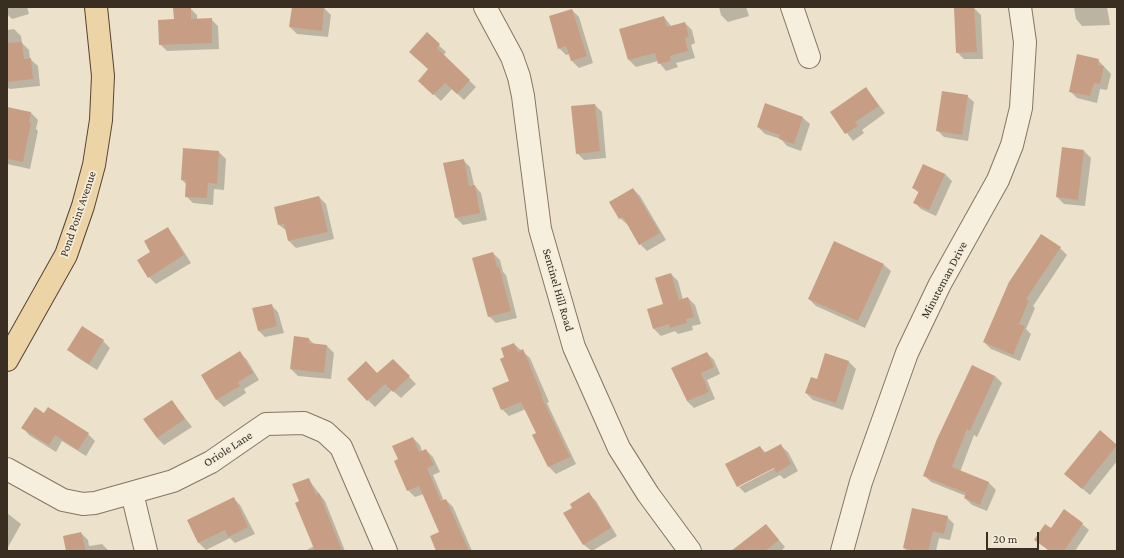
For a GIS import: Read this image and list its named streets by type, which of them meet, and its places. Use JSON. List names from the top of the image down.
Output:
{
  "streets": {
    "main road": ["Pond Point Avenue"],
    "street": ["Minuteman Drive", "Sentinel Hill Road", "Oriole Lane"]
  },
  "scale_bar": "20 m"
}
